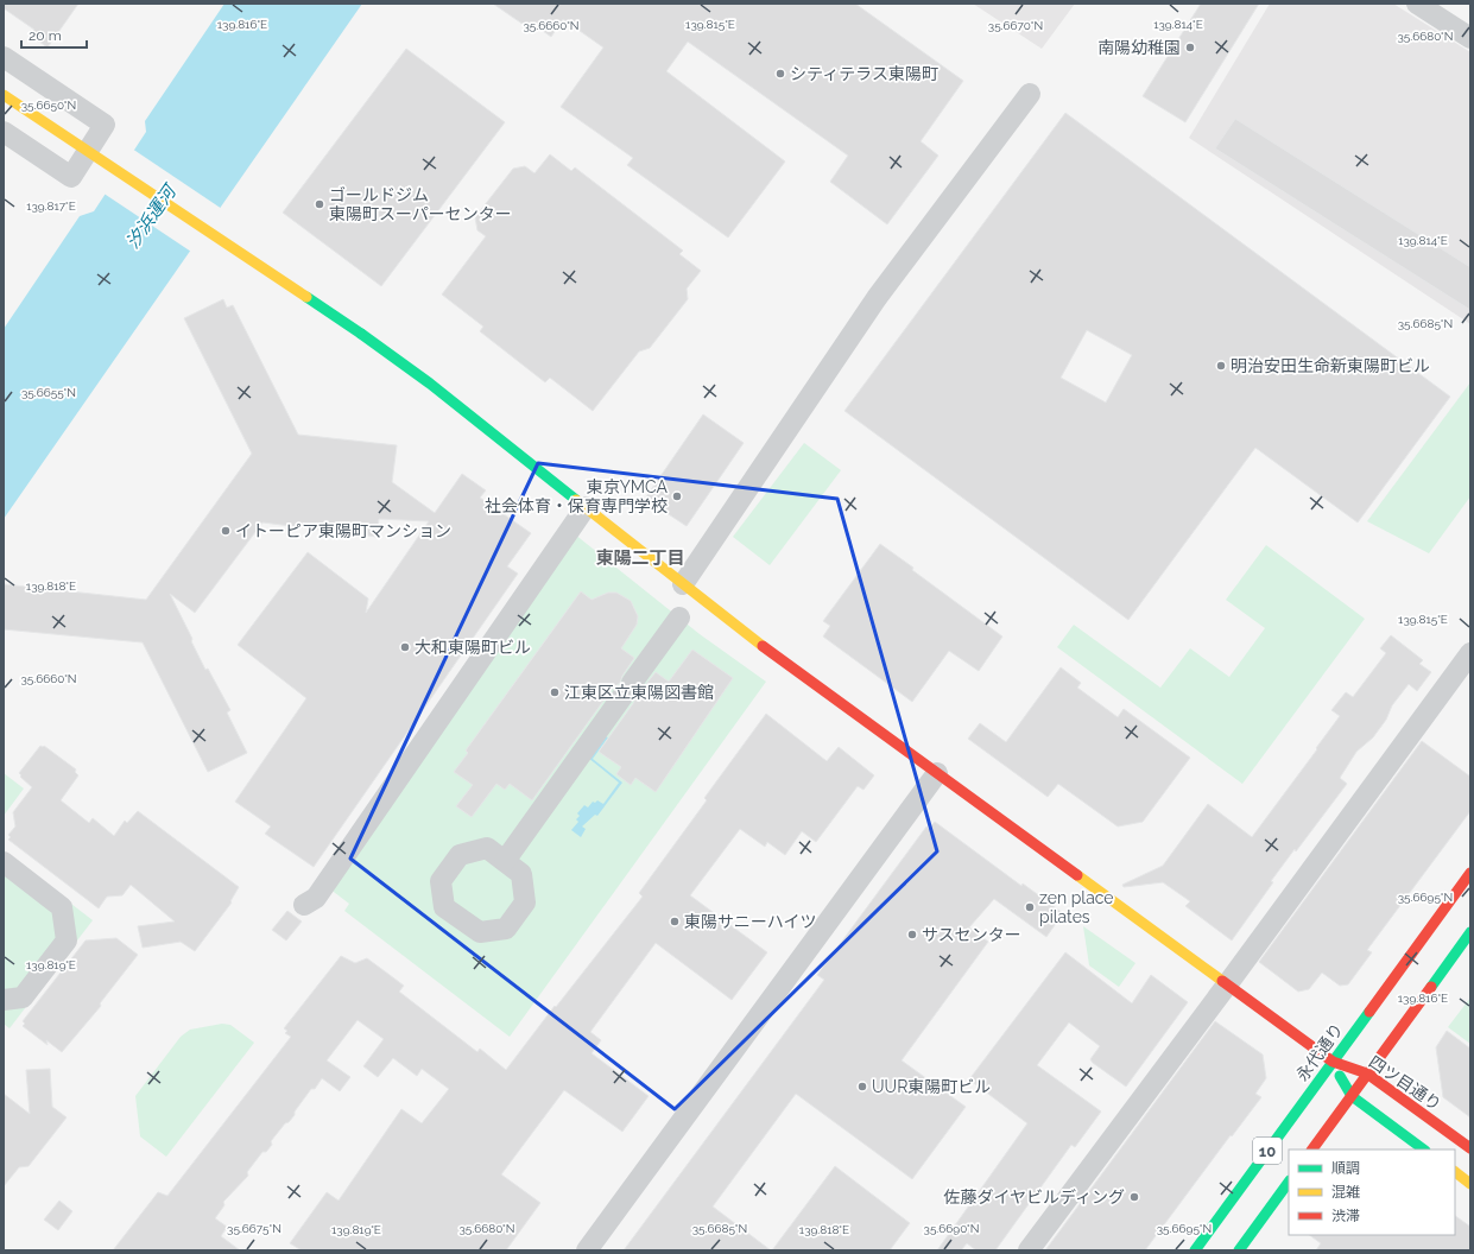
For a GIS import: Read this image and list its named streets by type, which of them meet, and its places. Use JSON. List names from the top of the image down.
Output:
{
  "streets": {
    "street": ["永代通り", "四ツ目通り", "10"]
  },
  "crossings": [
    ["永代通り", "四ツ目通り"]
  ],
  "districts": ["東陽二丁目"],
  "water": ["汐浜運河"],
  "places": [
    "南陽幼稚園",
    "シティテラス東陽町",
    "ゴールドジム 東陽町スーパーセンター",
    "明治安田生命新東陽町ビル",
    "東京YMCA 社会体育・保育専門学校",
    "イトーピア東陽町マンション",
    "大和東陽町ビル",
    "江東区立東陽図書館",
    "zen place pilates",
    "東陽サニーハイツ",
    "サスセンター",
    "UUR東陽町ビル",
    "佐藤ダイヤビルディング"
  ],
  "legend": ["順調", "混雑", "渋滞"],
  "scale_bar": "20 m",
  "coordinates": [
    "139.816°E",
    "139.815°E",
    "139.814°E",
    "35.6660°N",
    "35.6670°N",
    "35.6680°N",
    "35.6650°N",
    "139.817°E",
    "35.6685°N",
    "35.6655°N",
    "139.818°E",
    "35.6695°N",
    "139.819°E",
    "35.6675°N",
    "35.6690°N"
  ]
}
